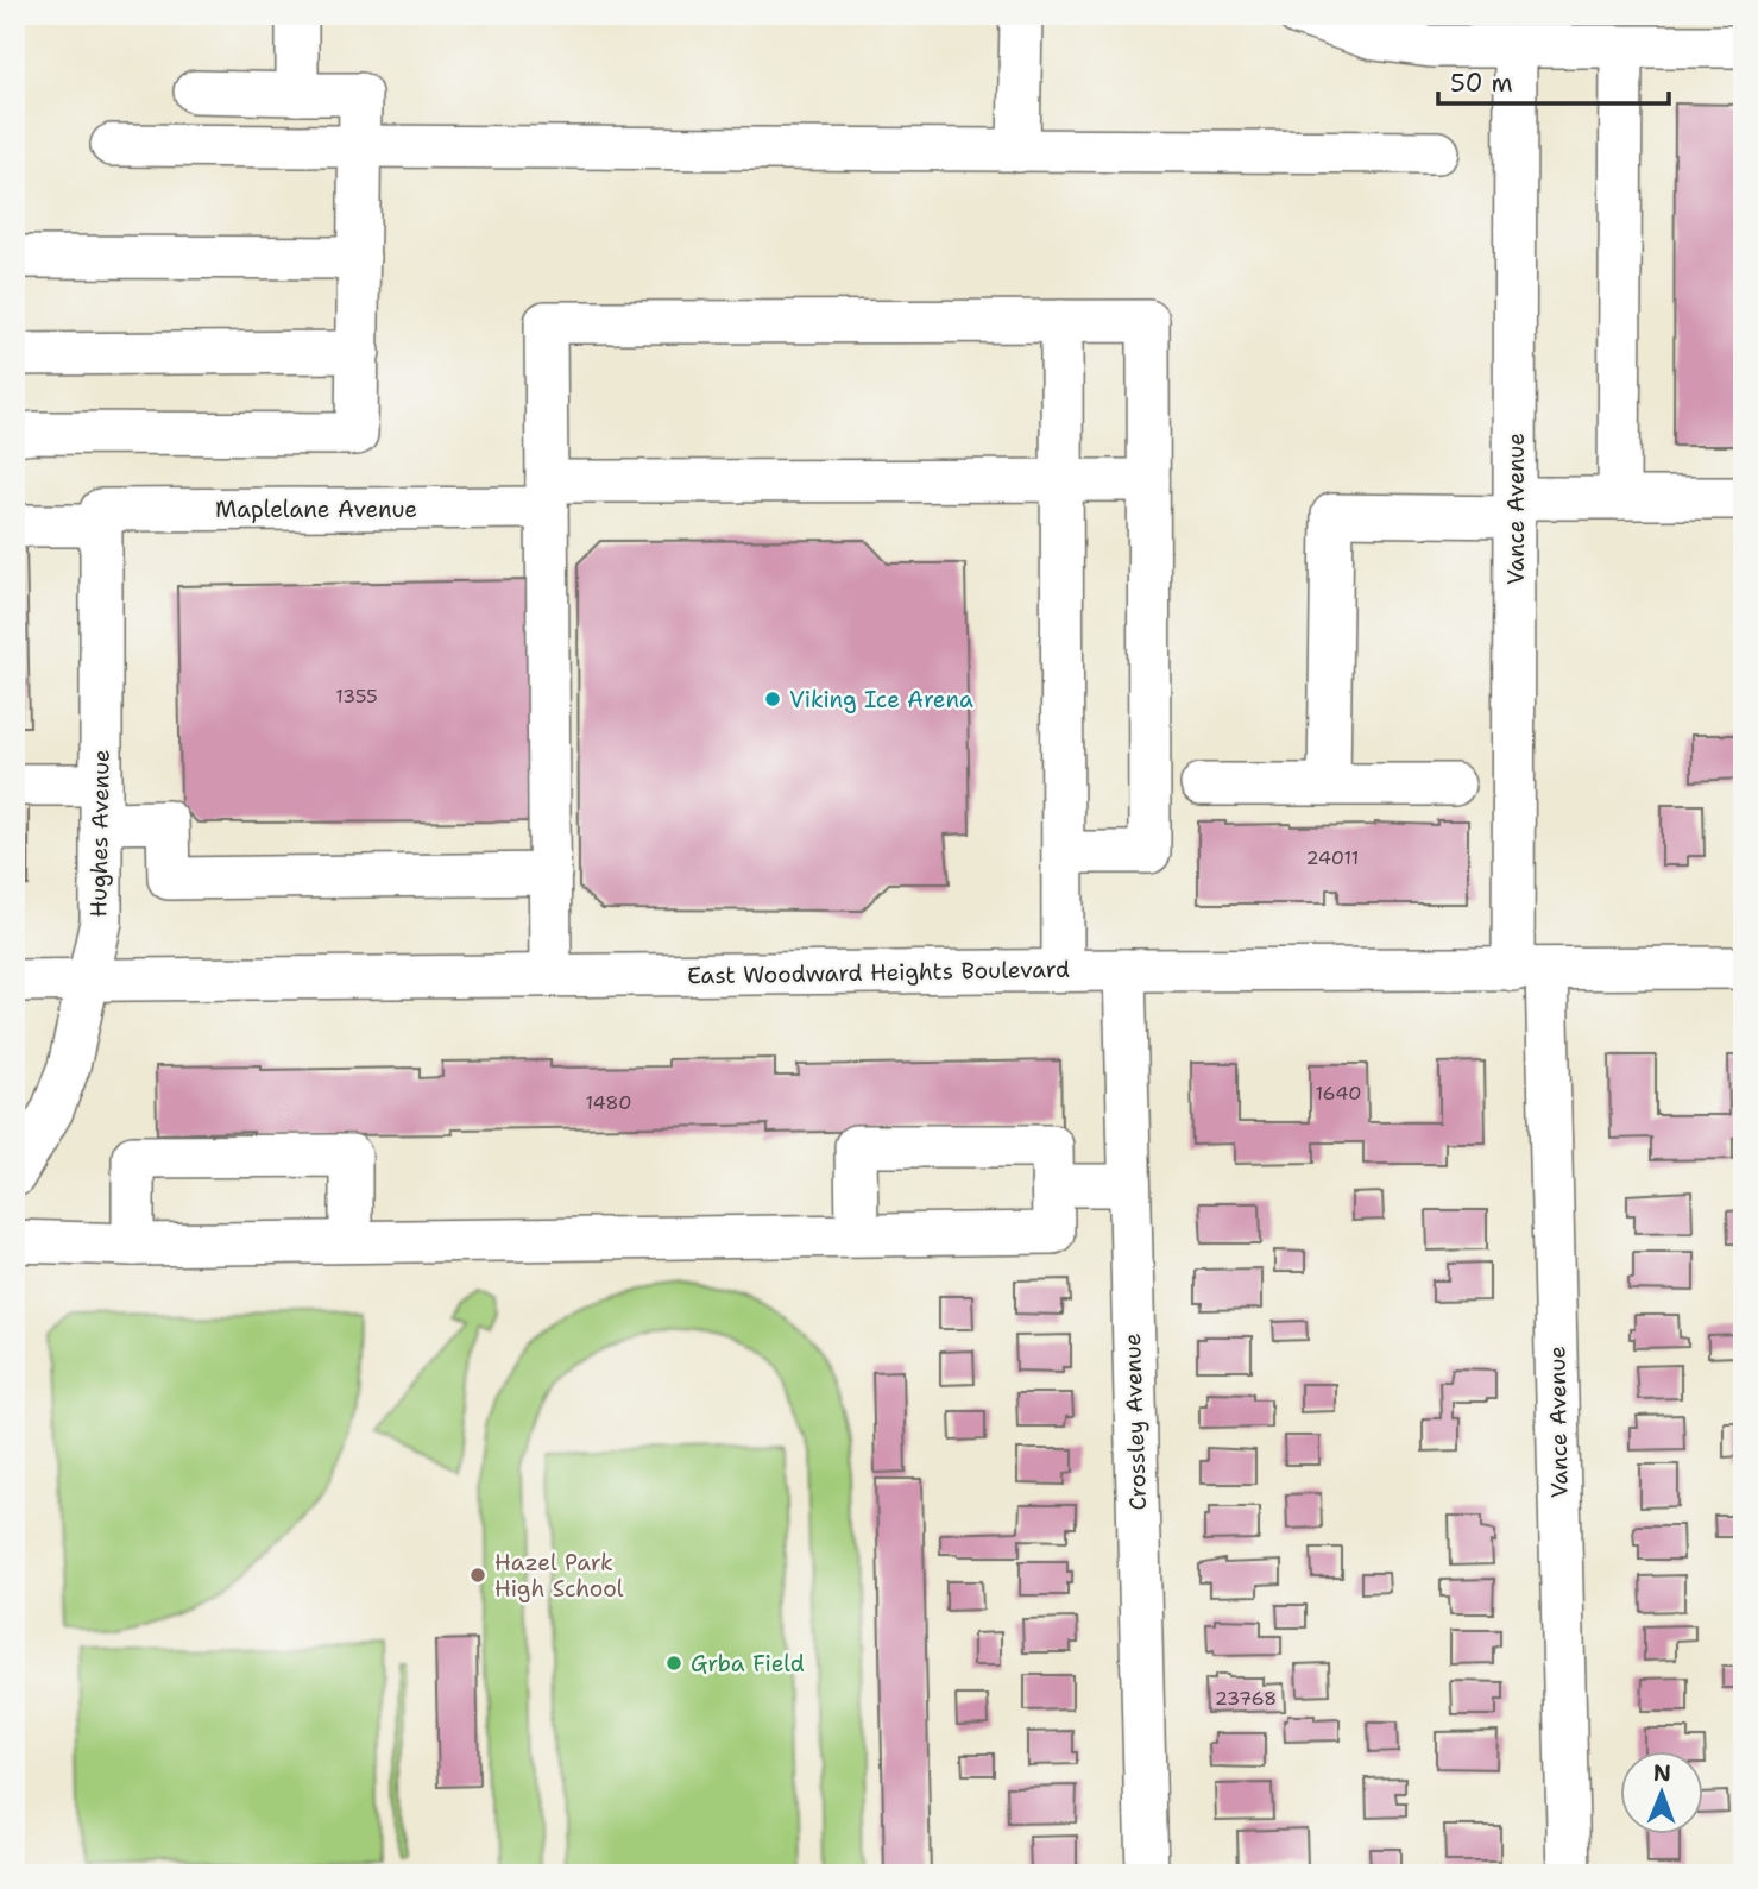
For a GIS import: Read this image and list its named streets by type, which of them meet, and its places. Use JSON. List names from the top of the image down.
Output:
{
  "streets": {
    "street": [
      "Maplelane Avenue",
      "Vance Avenue",
      "Hughes Avenue",
      "East Woodward Heights Boulevard",
      "Crossley Avenue"
    ]
  },
  "crossings": [
    ["Maplelane Avenue", "Hughes Avenue"],
    ["Vance Avenue", "East Woodward Heights Boulevard"],
    ["Hughes Avenue", "East Woodward Heights Boulevard"],
    ["East Woodward Heights Boulevard", "Crossley Avenue"]
  ],
  "places": ["Viking Ice Arena", "Hazel Park High School", "Grba Field"],
  "house_numbers": [
    "1355",
    "24011",
    "1640",
    "1480",
    "23768"
  ],
  "scale_bar": "50 m",
  "north": "top"
}
